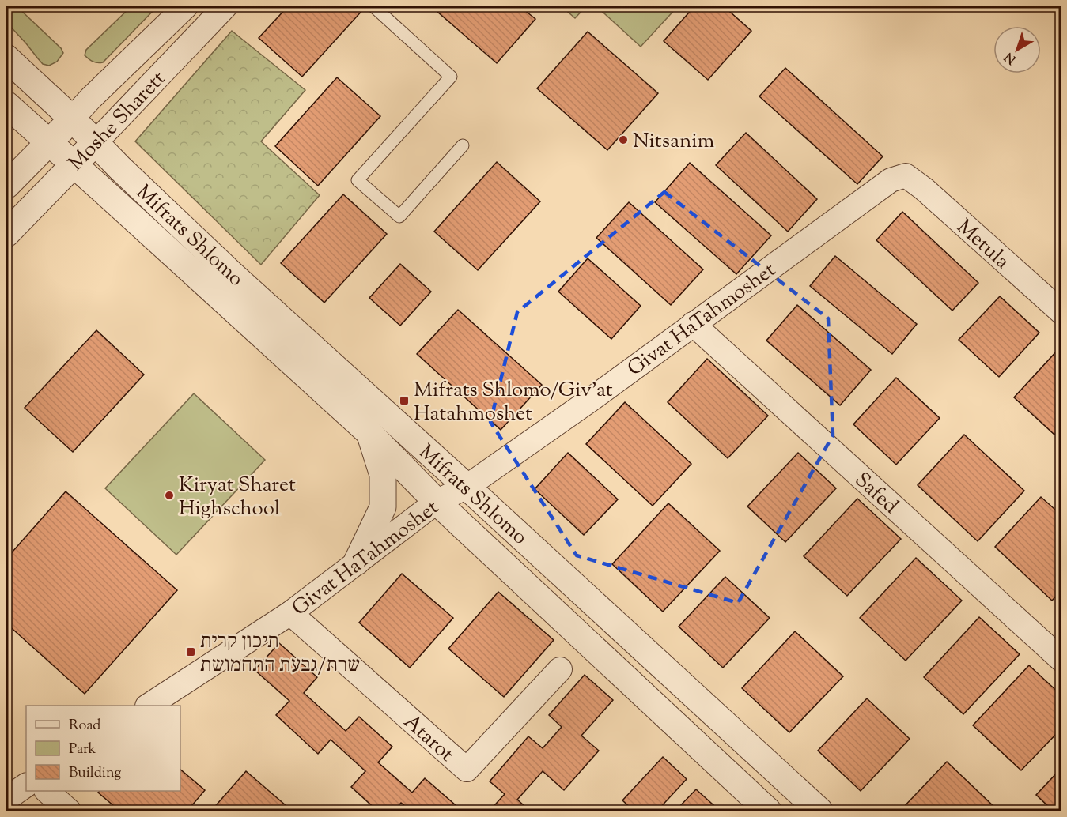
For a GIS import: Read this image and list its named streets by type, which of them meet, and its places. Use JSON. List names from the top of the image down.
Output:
{
  "streets": {
    "street": [
      "Moshe Sharett",
      "Mifrats Shlomo",
      "Metula",
      "Givat HaTahmoshet",
      "Safed",
      "Atarot"
    ]
  },
  "crossings": [
    ["Moshe Sharett", "Mifrats Shlomo"],
    ["Mifrats Shlomo", "Givat HaTahmoshet"],
    ["Metula", "Givat HaTahmoshet"],
    ["Givat HaTahmoshet", "Safed"],
    ["Givat HaTahmoshet", "Atarot"]
  ],
  "places": {
    "other": ["Nitsanim", "Kiryat Sharet Highschool"],
    "transit": ["Mifrats Shlomo/Giv'at Hatahmoshet", "תיכון קרית שרת/גבעת התחמושת"]
  },
  "legend": ["Road", "Park", "Building"],
  "north": "bottom left"
}
